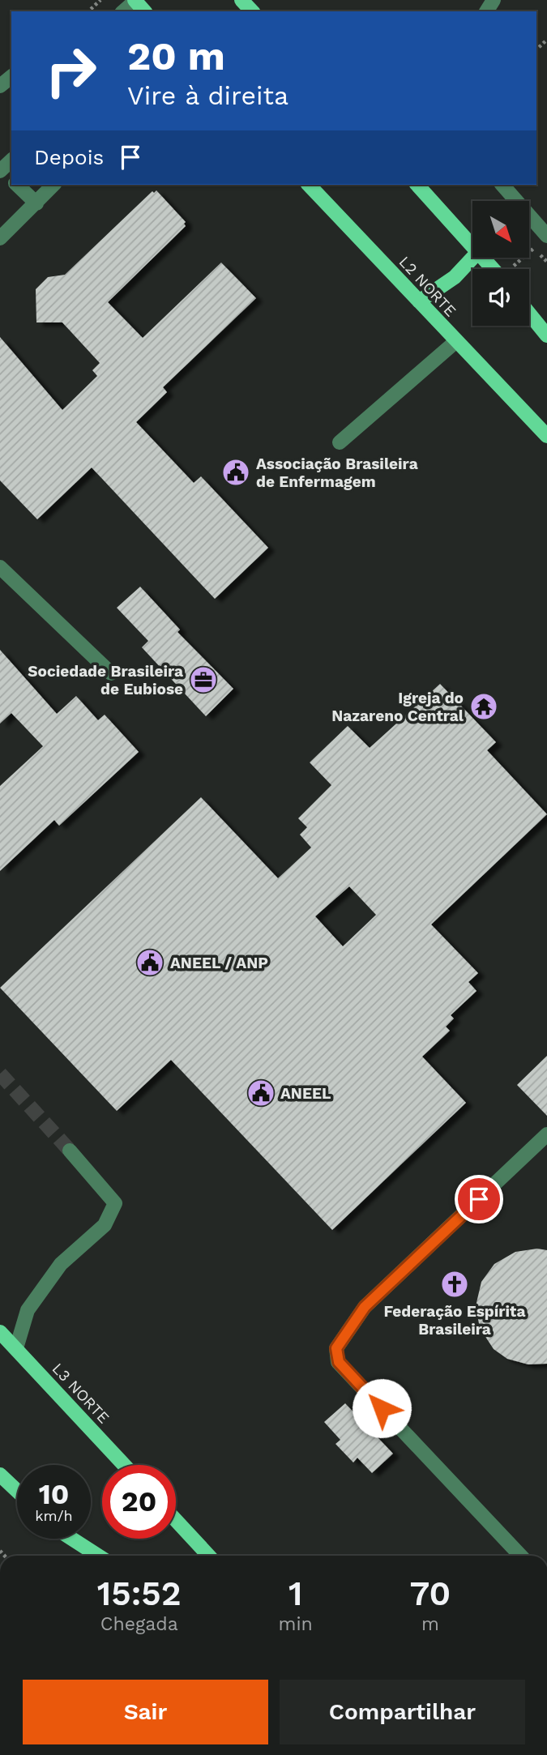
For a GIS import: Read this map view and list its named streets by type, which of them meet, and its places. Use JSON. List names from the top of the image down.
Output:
{
  "streets": {
    "main road": ["L2 NORTE", "L3 NORTE"]
  },
  "places": {
    "public building": ["Associação Brasileira de Enfermagem", "ANEEL / ANP", "ANEEL"],
    "office": ["Sociedade Brasileira de Eubiose"],
    "temple": ["Igreja do Nazareno Central"],
    "church": ["Federação Espírita Brasileira"]
  },
  "north": "bottom right",
  "page": {
    "turn": ["20 m", "Vire à direita"],
    "then": "Depois",
    "speed": "10 km/h",
    "limit": "20",
    "eta": [
      "15:52",
      "Chegada",
      "1",
      "min",
      "70",
      "m"
    ],
    "buttons": ["Sair", "Compartilhar"]
  }
}
